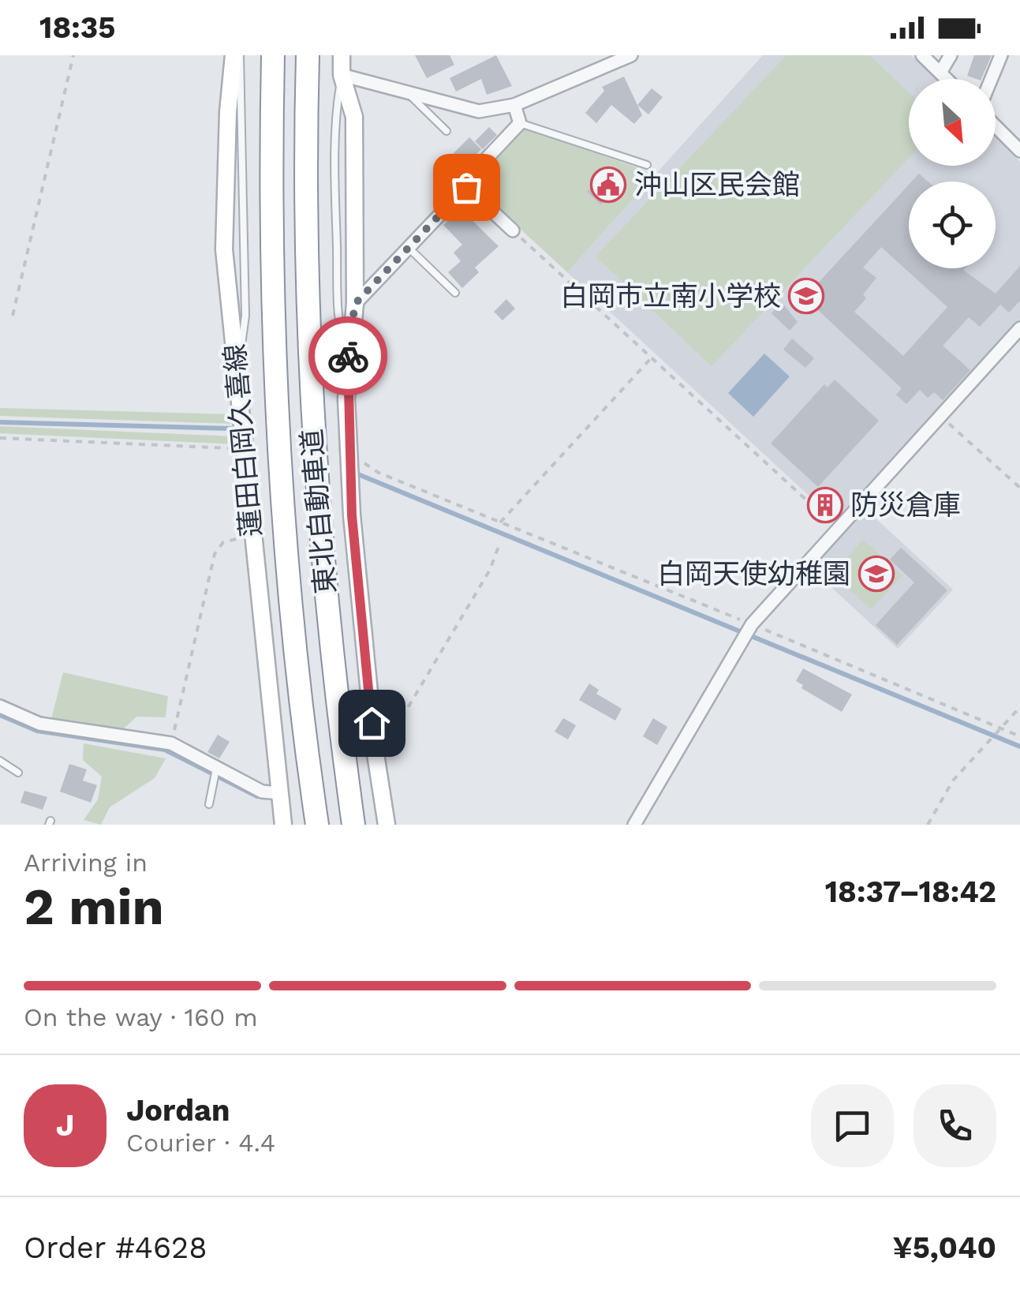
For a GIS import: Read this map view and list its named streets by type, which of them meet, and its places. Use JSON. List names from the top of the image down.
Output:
{
  "streets": {
    "highway": ["東北自動車道"],
    "street": ["蓮田白岡久喜線"]
  },
  "places": {
    "public building": ["沖山区民会館"],
    "school or university": ["白岡市立南小学校", "白岡天使幼稚園"],
    "building": ["防災倉庫"]
  },
  "north": "bottom right",
  "page": {
    "status": "18:35",
    "heading": ["2 min", "Arriving in", "18:37–18:42"],
    "panel": [
      "Jordan",
      "Courier · 4.4",
      "Order #4628",
      "¥5,040"
    ],
    "bar": "On the way · 160 m",
    "round": "J"
  }
}
